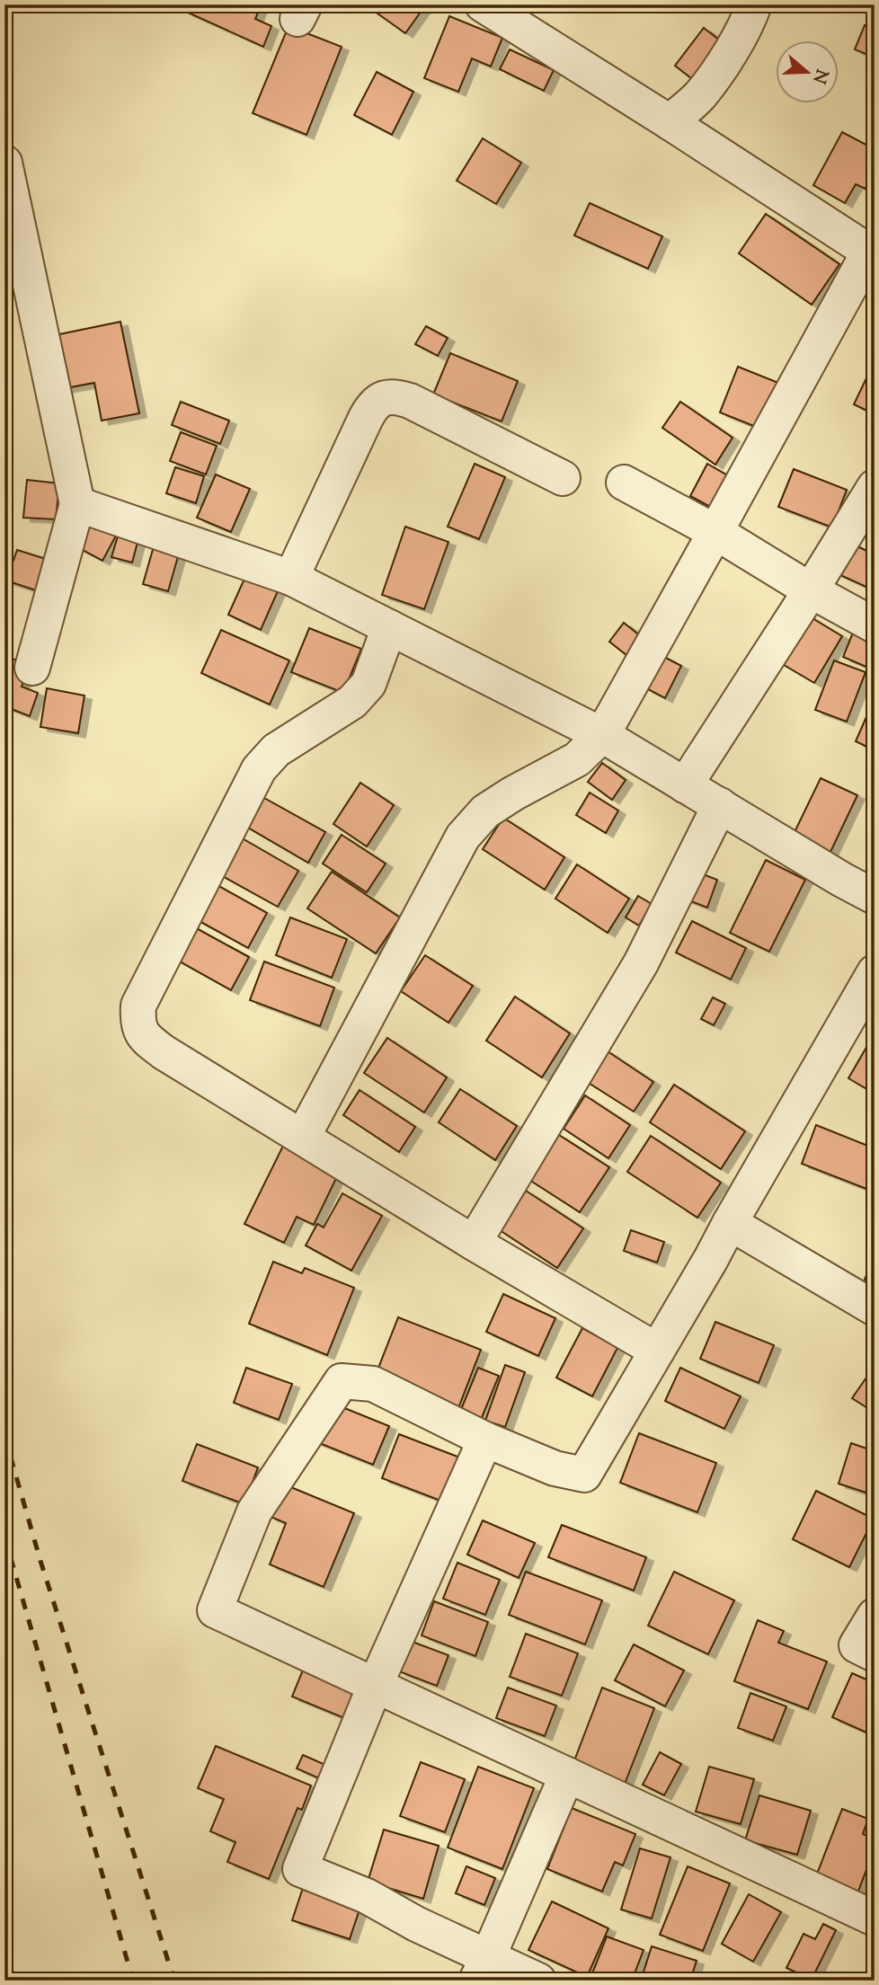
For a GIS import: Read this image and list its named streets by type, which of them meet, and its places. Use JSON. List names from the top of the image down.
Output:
{
  "north": "right"
}
